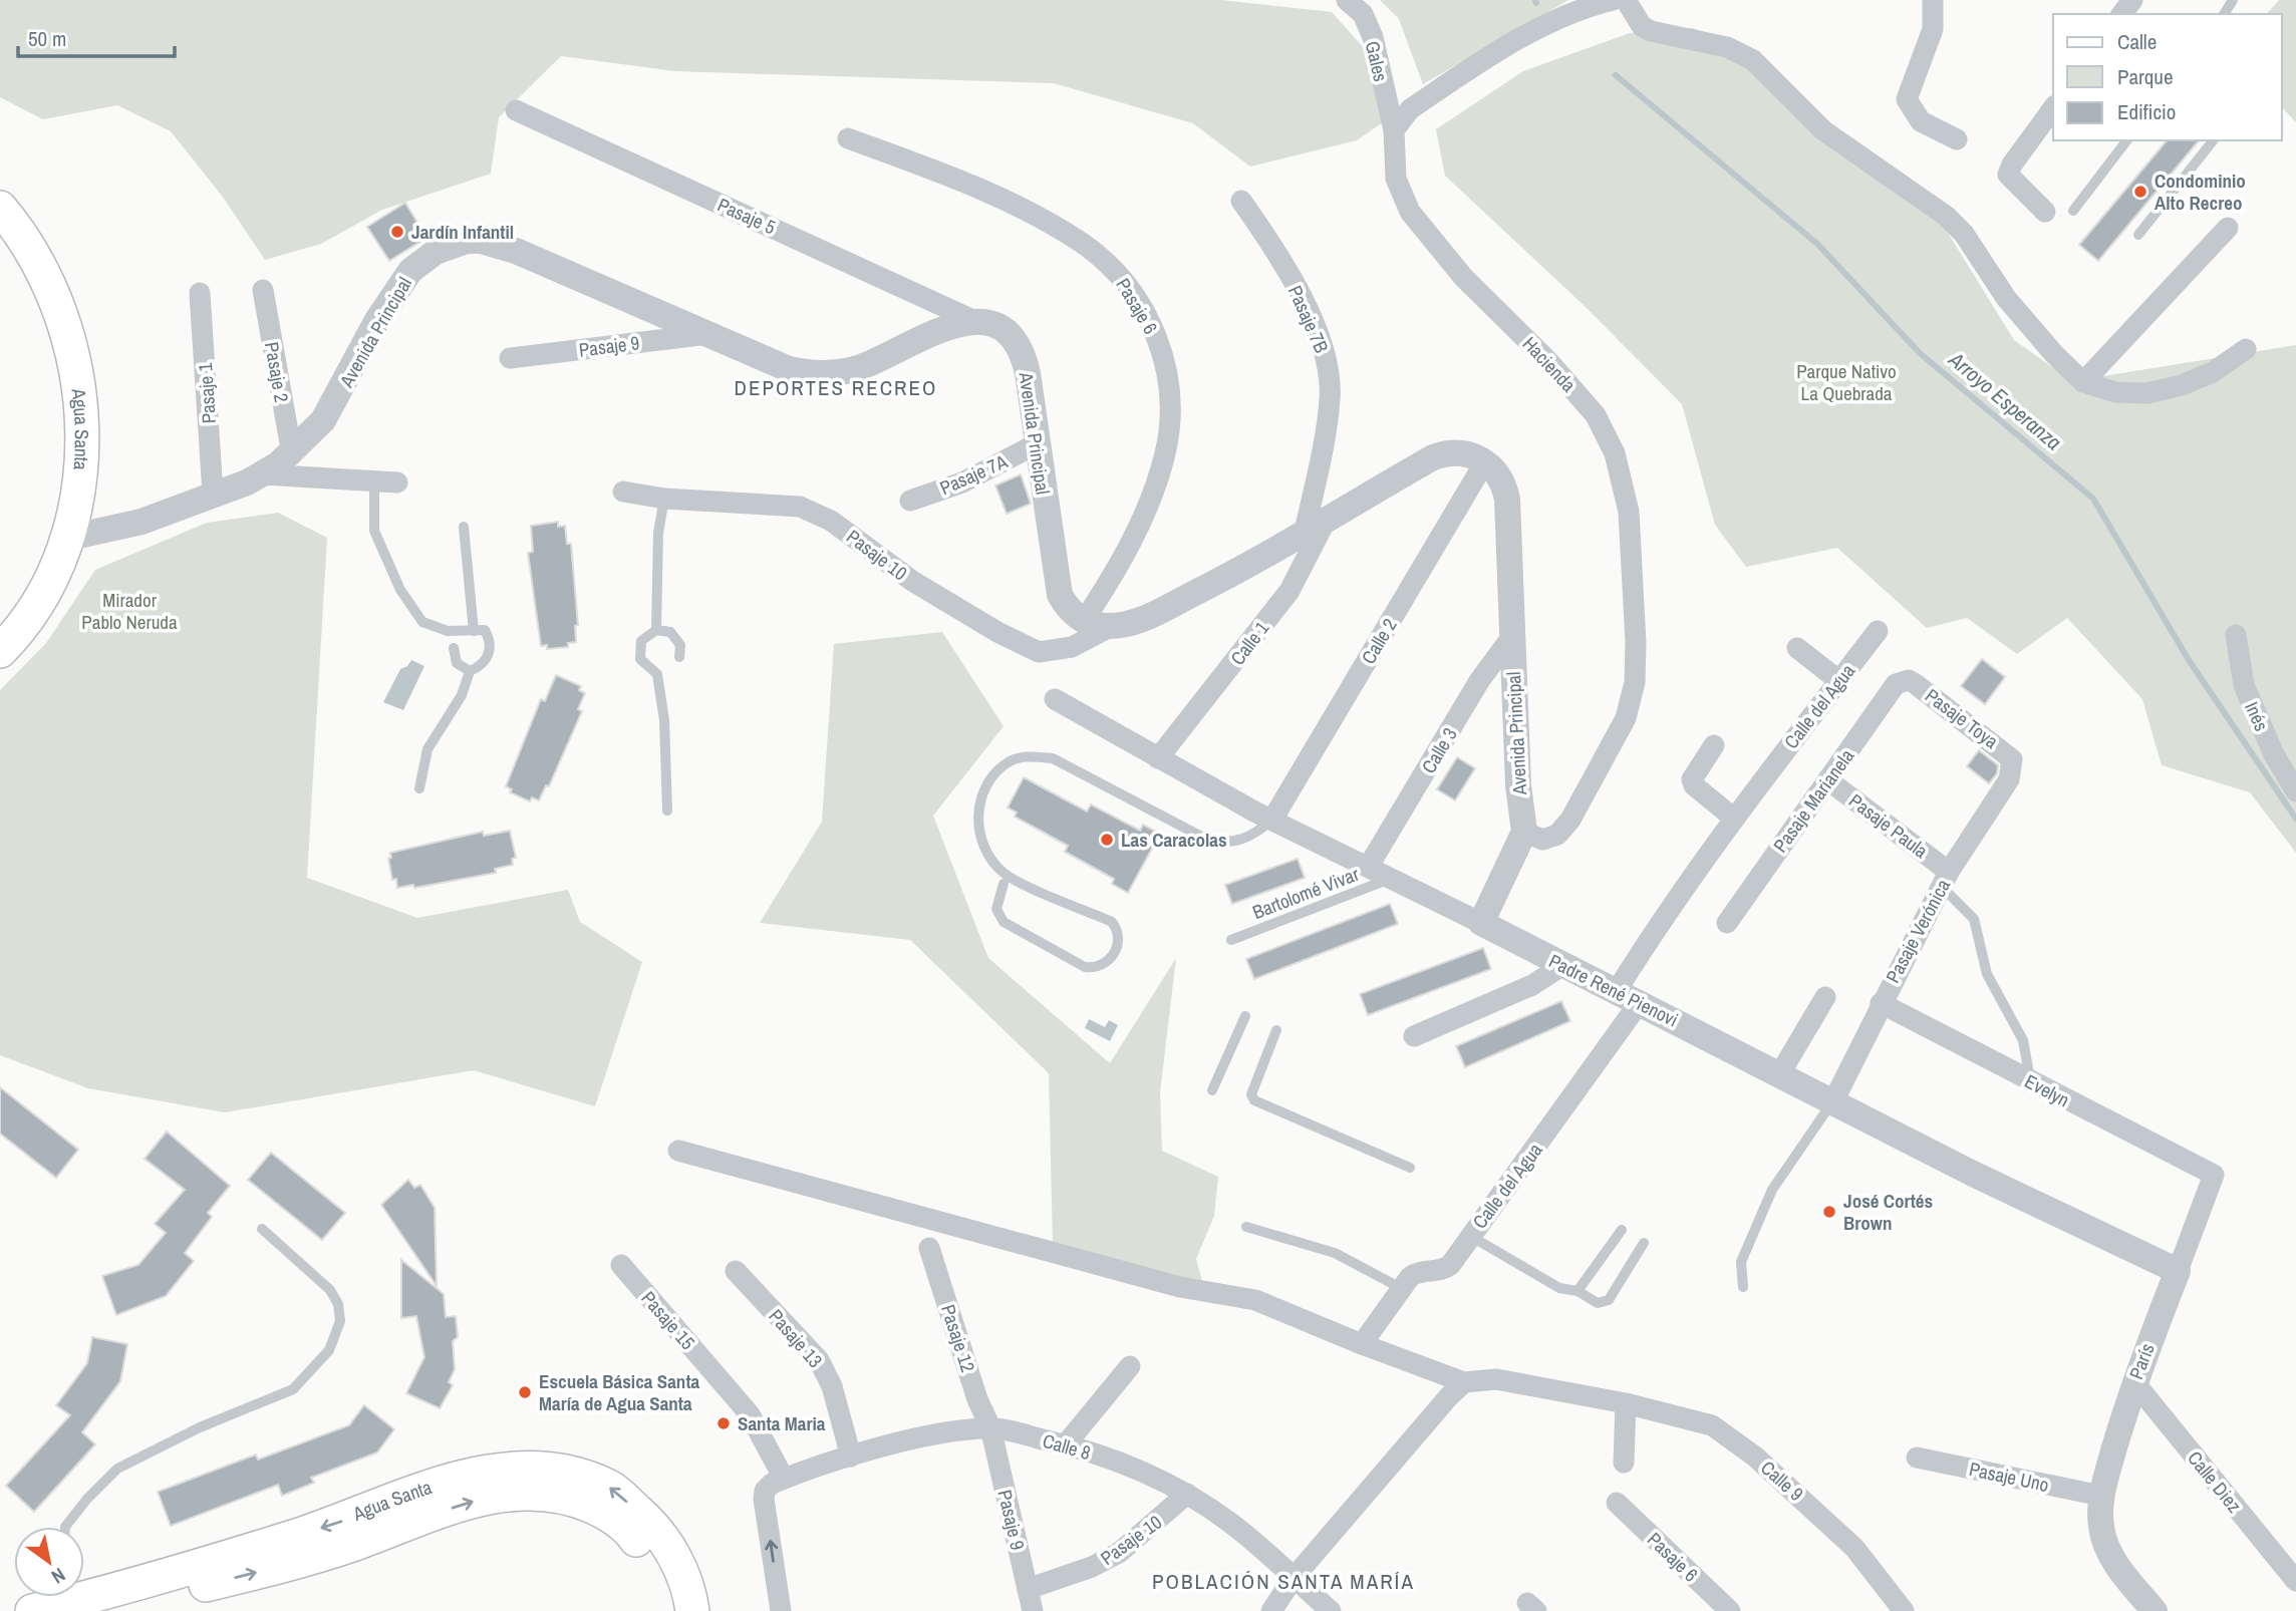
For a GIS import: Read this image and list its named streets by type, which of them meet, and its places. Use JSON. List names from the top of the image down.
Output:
{
  "streets": {
    "main road": ["Agua Santa"],
    "street": [
      "Gales",
      "Pasaje 5",
      "Pasaje 6",
      "Pasaje 7B",
      "Avenida Principal",
      "Pasaje 9",
      "Hacienda",
      "Pasaje 2",
      "Pasaje 1",
      "Pasaje 7A",
      "Pasaje 10",
      "Calle 2",
      "Calle 1",
      "Calle del Agua",
      "Inés",
      "Pasaje Toya",
      "Calle 3",
      "Pasaje Marianela",
      "Pasaje Paula",
      "Pasaje Verónica",
      "Padre René Pienovi",
      "Evelyn",
      "Pasaje 15",
      "Pasaje 13",
      "Pasaje 12",
      "París",
      "Calle 8",
      "Pasaje Uno",
      "Calle 9",
      "Calle Diez"
    ],
    "lane": ["Bartolomé Vivar"]
  },
  "crossings": [
    ["Gales", "Hacienda"],
    ["Pasaje 5", "Avenida Principal"],
    ["Pasaje 6", "Avenida Principal"],
    ["Pasaje 7B", "Calle 1"],
    ["Avenida Principal", "Pasaje 9"],
    ["Avenida Principal", "Hacienda"],
    ["Avenida Principal", "Pasaje 2"],
    ["Avenida Principal", "Pasaje 1"],
    ["Avenida Principal", "Agua Santa"],
    ["Avenida Principal", "Pasaje 7A"],
    ["Avenida Principal", "Calle 2"],
    ["Avenida Principal", "Calle 3"],
    ["Pasaje 9", "Pasaje 10"],
    ["Pasaje 9", "Pasaje 12"],
    ["Pasaje 9", "Calle 8"],
    ["Pasaje 10", "Calle 8"],
    ["Calle 2", "Padre René Pienovi"],
    ["Calle 1", "Padre René Pienovi"],
    ["Calle del Agua", "Padre René Pienovi"],
    ["Calle del Agua", "Calle 9"],
    ["Pasaje Toya", "Pasaje Marianela"],
    ["Pasaje Toya", "Pasaje Verónica"],
    ["Calle 3", "Padre René Pienovi"],
    ["Pasaje Marianela", "Pasaje Paula"],
    ["Pasaje Paula", "Pasaje Verónica"],
    ["Bartolomé Vivar", "Padre René Pienovi"],
    ["Pasaje Verónica", "Padre René Pienovi"],
    ["Pasaje Verónica", "Evelyn"],
    ["Padre René Pienovi", "París"],
    ["Evelyn", "París"],
    ["Pasaje 15", "Calle 8"],
    ["Pasaje 13", "Calle 8"],
    ["Pasaje 12", "Calle 8"],
    ["París", "Pasaje Uno"],
    ["París", "Calle Diez"]
  ],
  "districts": ["DEPORTES RECREO", "POBLACIÓN SANTA MARÍA"],
  "water": ["Arroyo Esperanza"],
  "parks": ["Parque Nativo La Quebrada", "Mirador Pablo Neruda"],
  "places": [
    "Condominio Alto Recreo",
    "Jardín Infantil",
    "Las Caracolas",
    "José Cortés Brown",
    "Escuela Básica Santa María de Agua Santa",
    "Santa Maria"
  ],
  "legend": ["Calle", "Parque", "Edificio"],
  "scale_bar": "50 m",
  "north": "bottom right"
}
